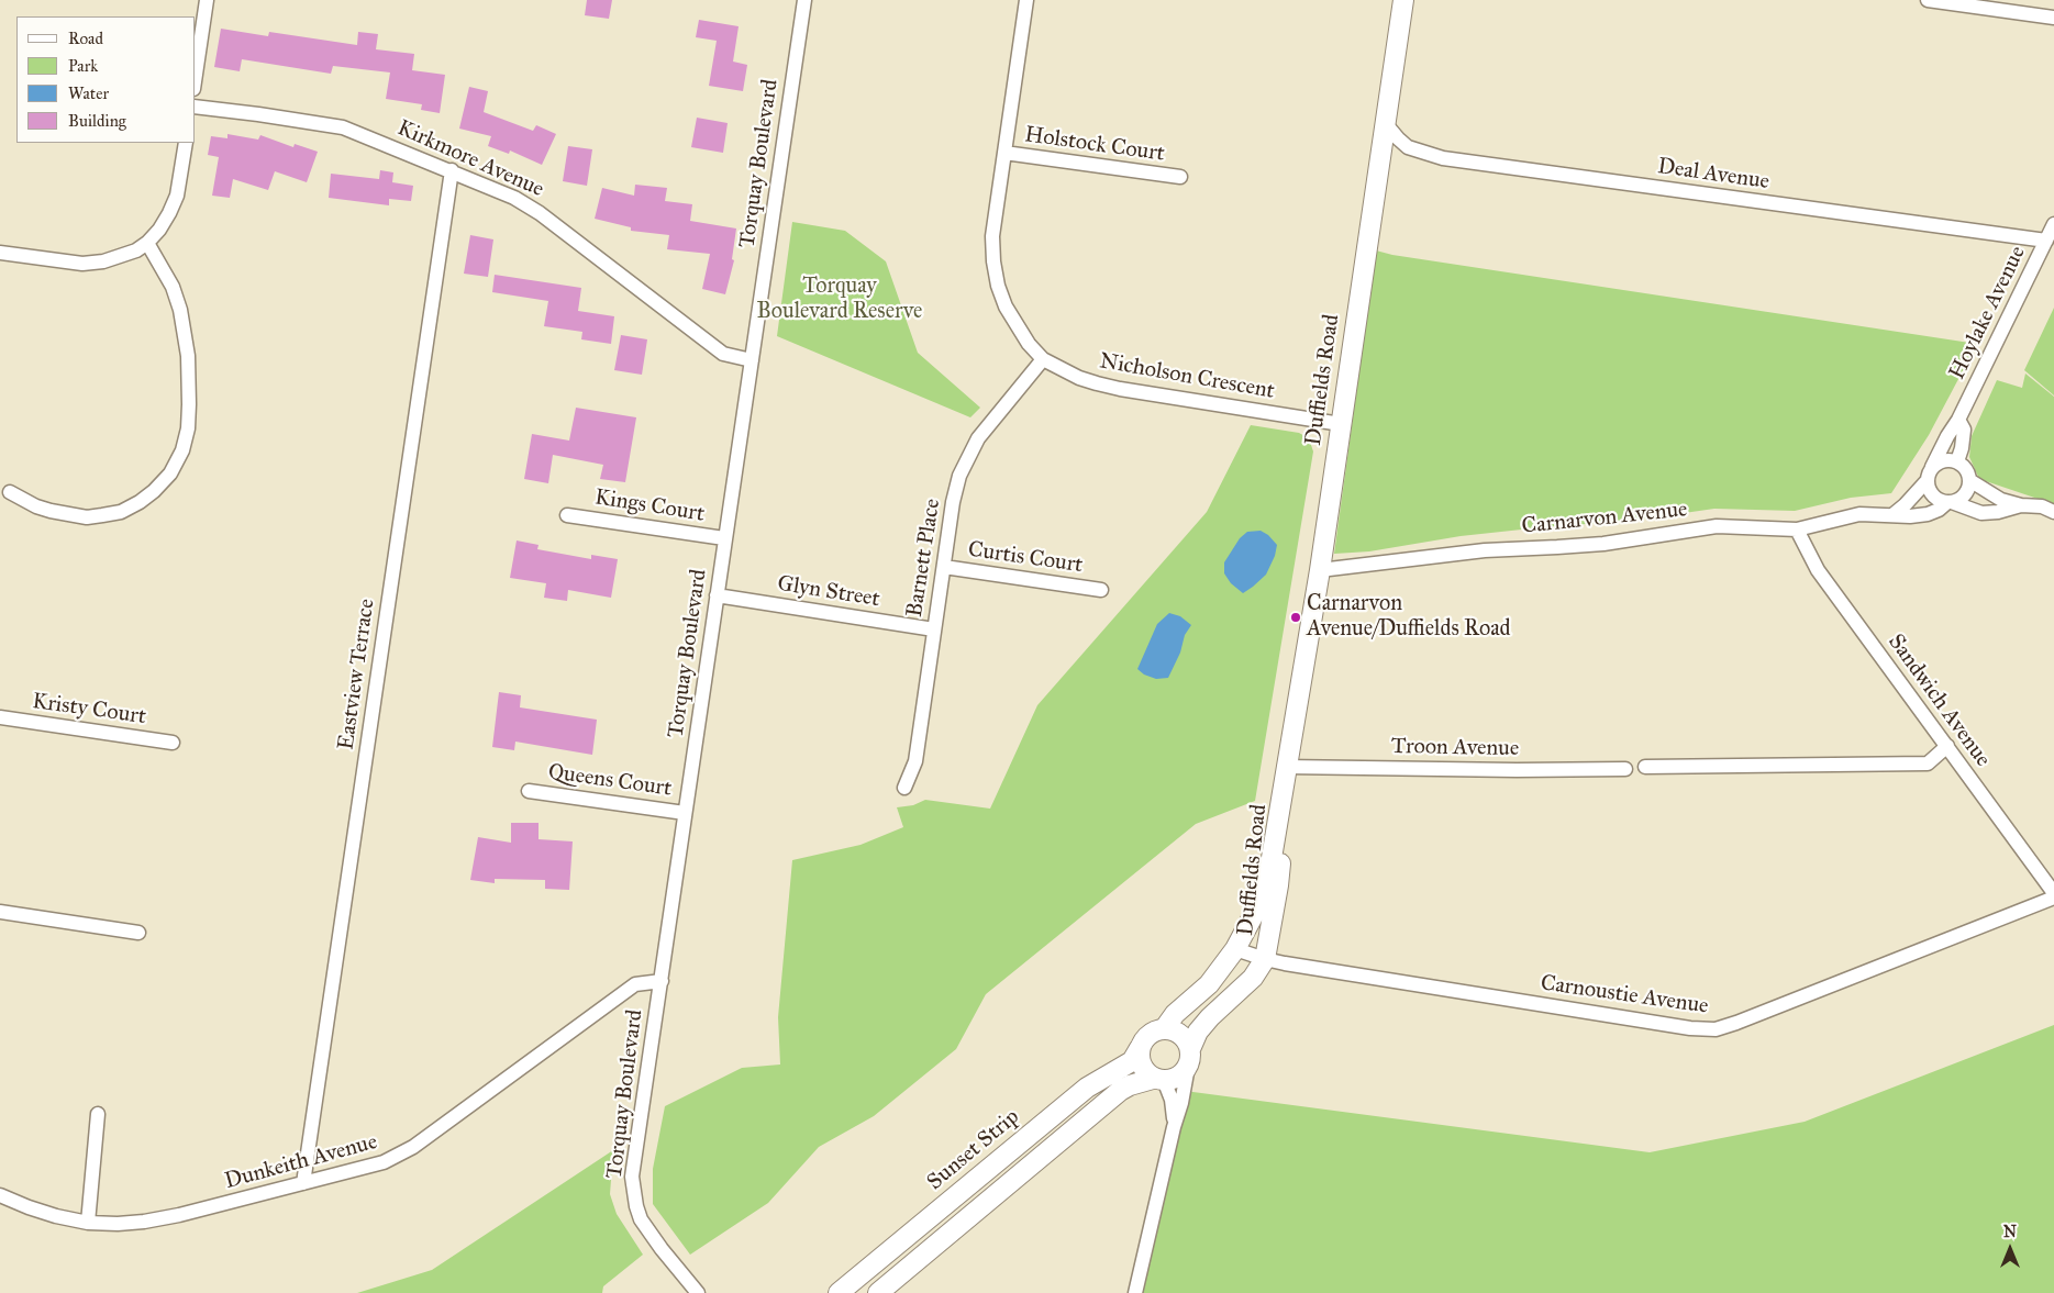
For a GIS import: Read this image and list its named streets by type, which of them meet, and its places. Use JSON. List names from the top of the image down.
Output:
{
  "streets": {
    "street": [
      "Holstock Court",
      "Kirkmore Avenue",
      "Torquay Boulevard",
      "Deal Avenue",
      "Hoylake Avenue",
      "Nicholson Crescent",
      "Duffields Road",
      "Kings Court",
      "Carnarvon Avenue",
      "Barnett Place",
      "Curtis Court",
      "Glyn Street",
      "Eastview Terrace",
      "Sandwich Avenue",
      "Kristy Court",
      "Troon Avenue",
      "Queens Court",
      "Carnoustie Avenue",
      "Sunset Strip",
      "Dunkeith Avenue"
    ]
  },
  "crossings": [
    ["Holstock Court", "Nicholson Crescent"],
    ["Kirkmore Avenue", "Torquay Boulevard"],
    ["Kirkmore Avenue", "Eastview Terrace"],
    ["Torquay Boulevard", "Kings Court"],
    ["Torquay Boulevard", "Glyn Street"],
    ["Torquay Boulevard", "Queens Court"],
    ["Torquay Boulevard", "Dunkeith Avenue"],
    ["Deal Avenue", "Hoylake Avenue"],
    ["Deal Avenue", "Duffields Road"],
    ["Hoylake Avenue", "Carnarvon Avenue"],
    ["Nicholson Crescent", "Duffields Road"],
    ["Nicholson Crescent", "Barnett Place"],
    ["Duffields Road", "Carnarvon Avenue"],
    ["Duffields Road", "Troon Avenue"],
    ["Duffields Road", "Carnoustie Avenue"],
    ["Duffields Road", "Sunset Strip"],
    ["Carnarvon Avenue", "Sandwich Avenue"],
    ["Barnett Place", "Curtis Court"],
    ["Barnett Place", "Glyn Street"],
    ["Eastview Terrace", "Dunkeith Avenue"],
    ["Sandwich Avenue", "Carnoustie Avenue"]
  ],
  "parks": ["Torquay Boulevard Reserve"],
  "places": ["Carnarvon Avenue/Duffields Road"],
  "legend": [
    "Road",
    "Park",
    "Water",
    "Building"
  ],
  "north": "top"
}
